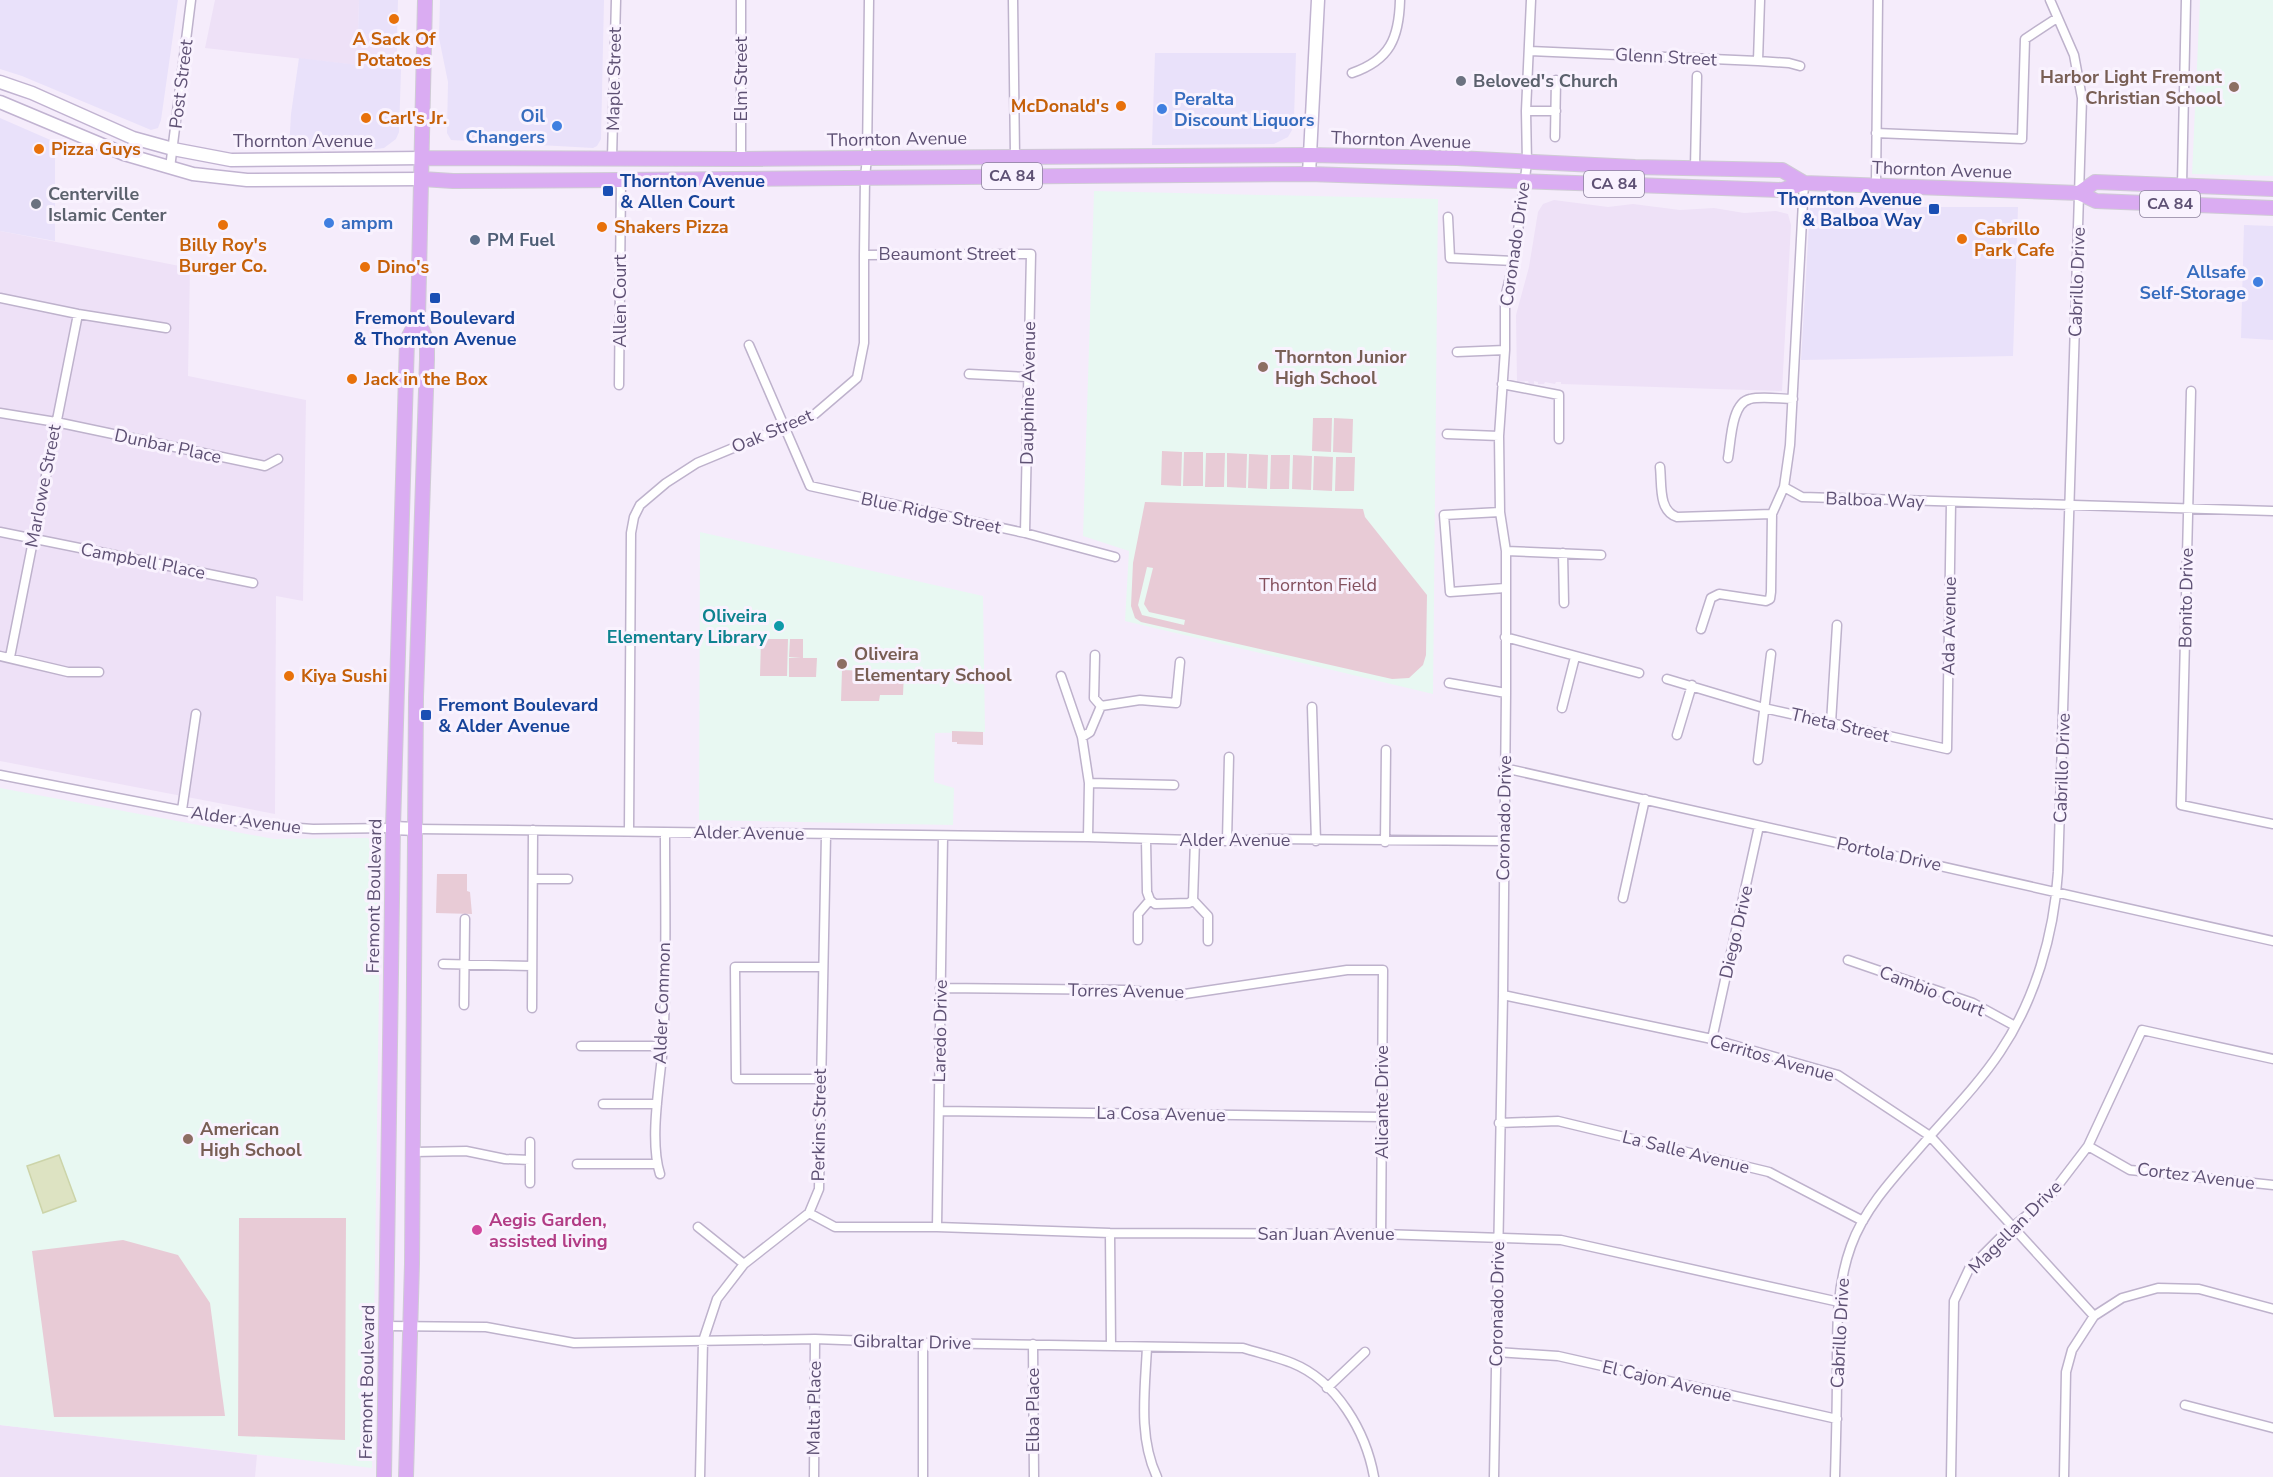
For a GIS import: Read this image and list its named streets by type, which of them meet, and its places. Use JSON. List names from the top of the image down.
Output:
{
  "streets": {
    "main road": ["Thornton Avenue", "CA 84", "Fremont Boulevard"],
    "street": [
      "Glenn Street",
      "Maple Street",
      "Elm Street",
      "Post Street",
      "Coronado Drive",
      "Beaumont Street",
      "Cabrillo Drive",
      "Allen Court",
      "Dauphine Avenue",
      "Oak Street",
      "Dunbar Place",
      "Marlowe Street",
      "Balboa Way",
      "Blue Ridge Street",
      "Campbell Place",
      "Bonito Drive",
      "Ada Avenue",
      "Theta Street",
      "Alder Avenue",
      "Portola Drive",
      "Diego Drive",
      "Torres Avenue",
      "Cambio Court",
      "Alder Common",
      "Laredo Drive",
      "Cerritos Avenue",
      "Alicante Drive",
      "La Cosa Avenue",
      "Perkins Street",
      "La Salle Avenue",
      "Cortez Avenue",
      "Magellan Drive",
      "San Juan Avenue",
      "Gibraltar Drive",
      "El Cajon Avenue",
      "Malta Place",
      "Elba Place"
    ]
  },
  "crossings": [
    ["Glenn Street", "Coronado Drive"],
    ["Maple Street", "Thornton Avenue"],
    ["Elm Street", "Thornton Avenue"],
    ["Post Street", "Thornton Avenue"],
    ["Thornton Avenue", "Coronado Drive"],
    ["Thornton Avenue", "Cabrillo Drive"],
    ["Thornton Avenue", "Allen Court"],
    ["Thornton Avenue", "Oak Street"],
    ["Thornton Avenue", "Fremont Boulevard"],
    ["Coronado Drive", "Alder Avenue"],
    ["Coronado Drive", "Portola Drive"],
    ["Coronado Drive", "Cerritos Avenue"],
    ["Coronado Drive", "La Salle Avenue"],
    ["Coronado Drive", "San Juan Avenue"],
    ["Coronado Drive", "El Cajon Avenue"],
    ["Beaumont Street", "Dauphine Avenue"],
    ["Beaumont Street", "Oak Street"],
    ["Cabrillo Drive", "Balboa Way"],
    ["Cabrillo Drive", "Portola Drive"],
    ["Cabrillo Drive", "Cambio Court"],
    ["Cabrillo Drive", "Cerritos Avenue"],
    ["Cabrillo Drive", "La Salle Avenue"],
    ["Cabrillo Drive", "San Juan Avenue"],
    ["Cabrillo Drive", "El Cajon Avenue"],
    ["Dauphine Avenue", "Blue Ridge Street"],
    ["Oak Street", "Blue Ridge Street"],
    ["Oak Street", "Alder Avenue"],
    ["Dunbar Place", "Marlowe Street"],
    ["Marlowe Street", "Campbell Place"],
    ["Balboa Way", "Bonito Drive"],
    ["Balboa Way", "Ada Avenue"],
    ["Ada Avenue", "Theta Street"],
    ["Alder Avenue", "Fremont Boulevard"],
    ["Alder Avenue", "Alder Common"],
    ["Alder Avenue", "Laredo Drive"],
    ["Alder Avenue", "Perkins Street"],
    ["Portola Drive", "Diego Drive"],
    ["Fremont Boulevard", "Gibraltar Drive"],
    ["Diego Drive", "Cerritos Avenue"],
    ["Torres Avenue", "Laredo Drive"],
    ["Torres Avenue", "Alicante Drive"],
    ["Laredo Drive", "La Cosa Avenue"],
    ["Laredo Drive", "San Juan Avenue"],
    ["Cerritos Avenue", "Magellan Drive"],
    ["Alicante Drive", "La Cosa Avenue"],
    ["Alicante Drive", "San Juan Avenue"],
    ["Perkins Street", "San Juan Avenue"],
    ["Cortez Avenue", "Magellan Drive"],
    ["Gibraltar Drive", "Malta Place"],
    ["Gibraltar Drive", "Elba Place"]
  ],
  "parks": ["Thornton Field"],
  "places": {
    "other": [
      "A Sack Of Potatoes",
      "Beloved's Church",
      "Harbor Light Fremont Christian School",
      "McDonald's",
      "Peralta Discount Liquors",
      "Carl's Jr.",
      "Oil Changers",
      "Pizza Guys",
      "Centerville Islamic Center",
      "ampm",
      "Billy Roy's Burger Co.",
      "Shakers Pizza",
      "Cabrillo Park Cafe",
      "PM Fuel",
      "Dino's",
      "Allsafe Self-Storage",
      "Thornton Junior High School",
      "Jack in the Box",
      "Oliveira Elementary Library",
      "Oliveira Elementary School",
      "Kiya Sushi",
      "American High School",
      "Aegis Garden, assisted living"
    ],
    "transit": [
      "Thornton Avenue & Allen Court",
      "Thornton Avenue & Balboa Way",
      "Fremont Boulevard & Thornton Avenue",
      "Fremont Boulevard & Alder Avenue"
    ]
  }
}
